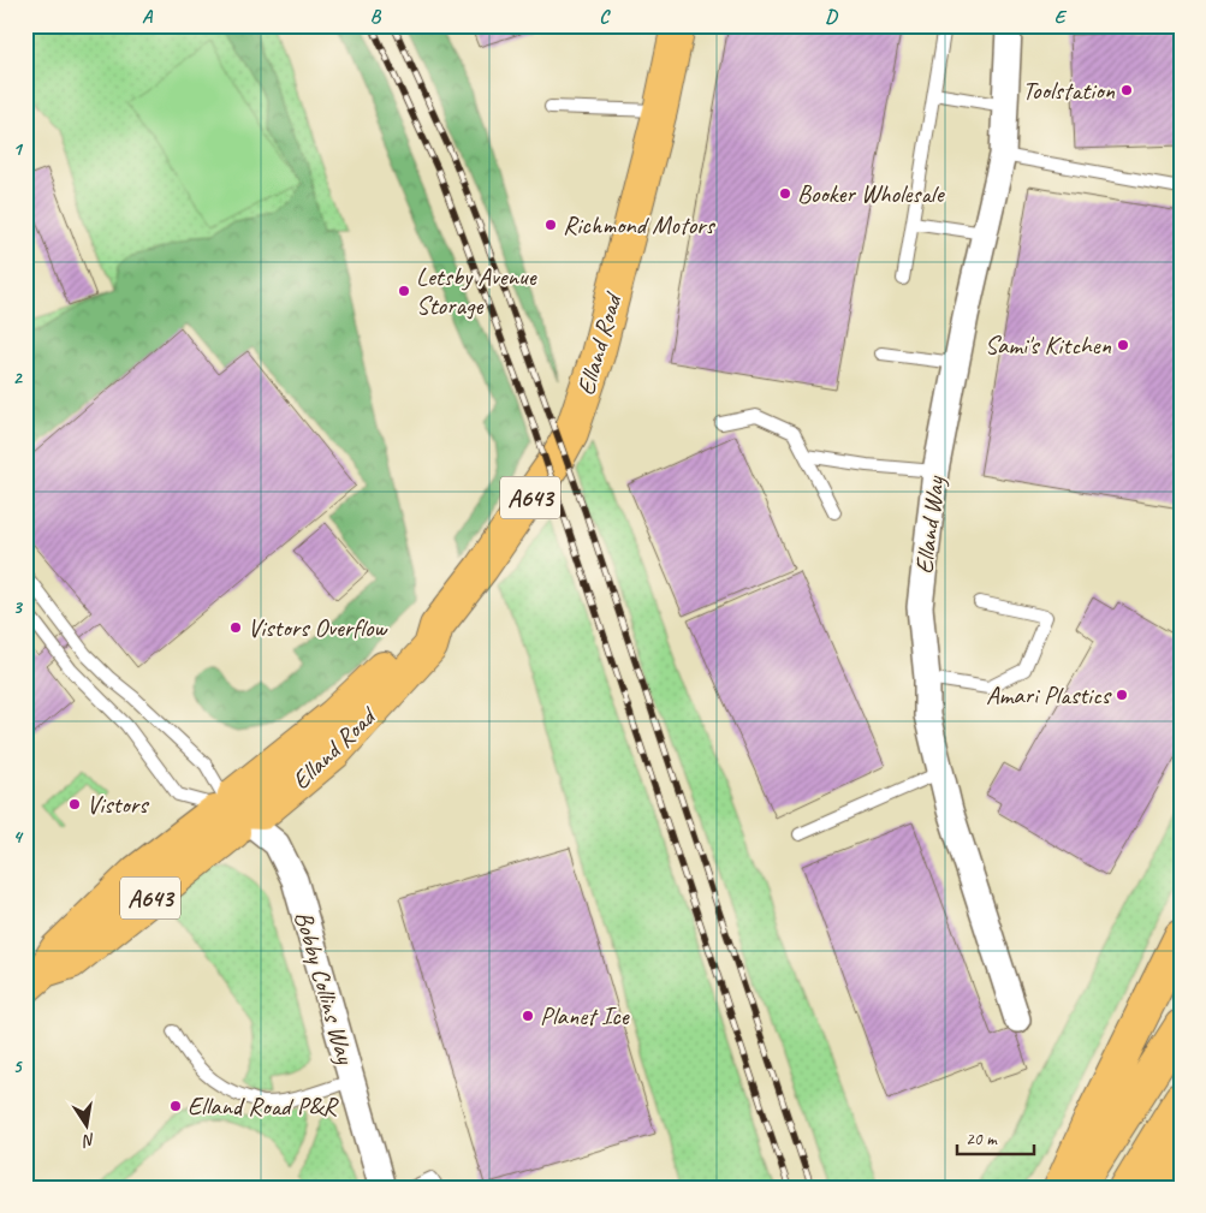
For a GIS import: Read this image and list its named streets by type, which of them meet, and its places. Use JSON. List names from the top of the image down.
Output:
{
  "streets": {
    "main road": ["Elland Road", "A643"],
    "street": ["Elland Way", "Bobby Collins Way"]
  },
  "crossings": [
    ["Elland Road", "Bobby Collins Way"]
  ],
  "places": [
    "Toolstation",
    "Booker Wholesale",
    "Richmond Motors",
    "Letsby Avenue Storage",
    "Sami's Kitchen",
    "Vistors Overflow",
    "Amari Plastics",
    "Vistors",
    "Planet Ice",
    "Elland Road P&R"
  ],
  "scale_bar": "20 m",
  "north": "bottom",
  "grid": {
    "columns": [
      "A",
      "B",
      "C",
      "D",
      "E"
    ],
    "rows": [
      "1",
      "2",
      "3",
      "4",
      "5"
    ]
  }
}
